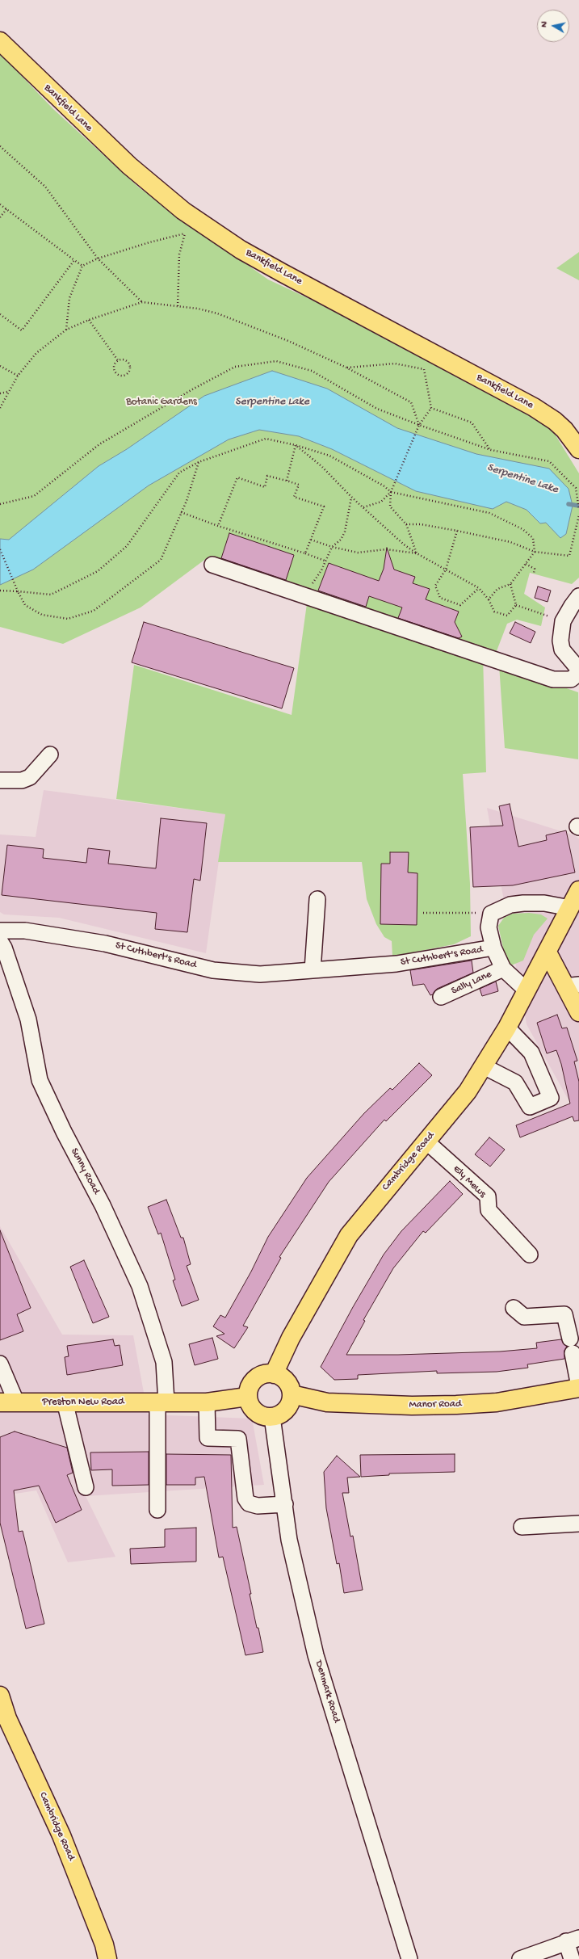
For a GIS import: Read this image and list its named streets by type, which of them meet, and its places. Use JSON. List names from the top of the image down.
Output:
{
  "streets": {
    "main road": [
      "Bankfield Lane",
      "Cambridge Road",
      "Preston New Road",
      "Manor Road"
    ],
    "street": [
      "St Cuthbert's Road",
      "Sally Lane",
      "Sunny Road",
      "Ely Mews",
      "Denmark Road"
    ]
  },
  "crossings": [
    ["Cambridge Road", "Ely Mews"],
    ["Cambridge Road", "Manor Road"],
    ["Cambridge Road", "Denmark Road"],
    ["Sunny Road", "Preston New Road"],
    ["Manor Road", "Denmark Road"]
  ],
  "water": ["Serpentine Lake"],
  "parks": ["Botanic Gardens"],
  "north": "left"
}
